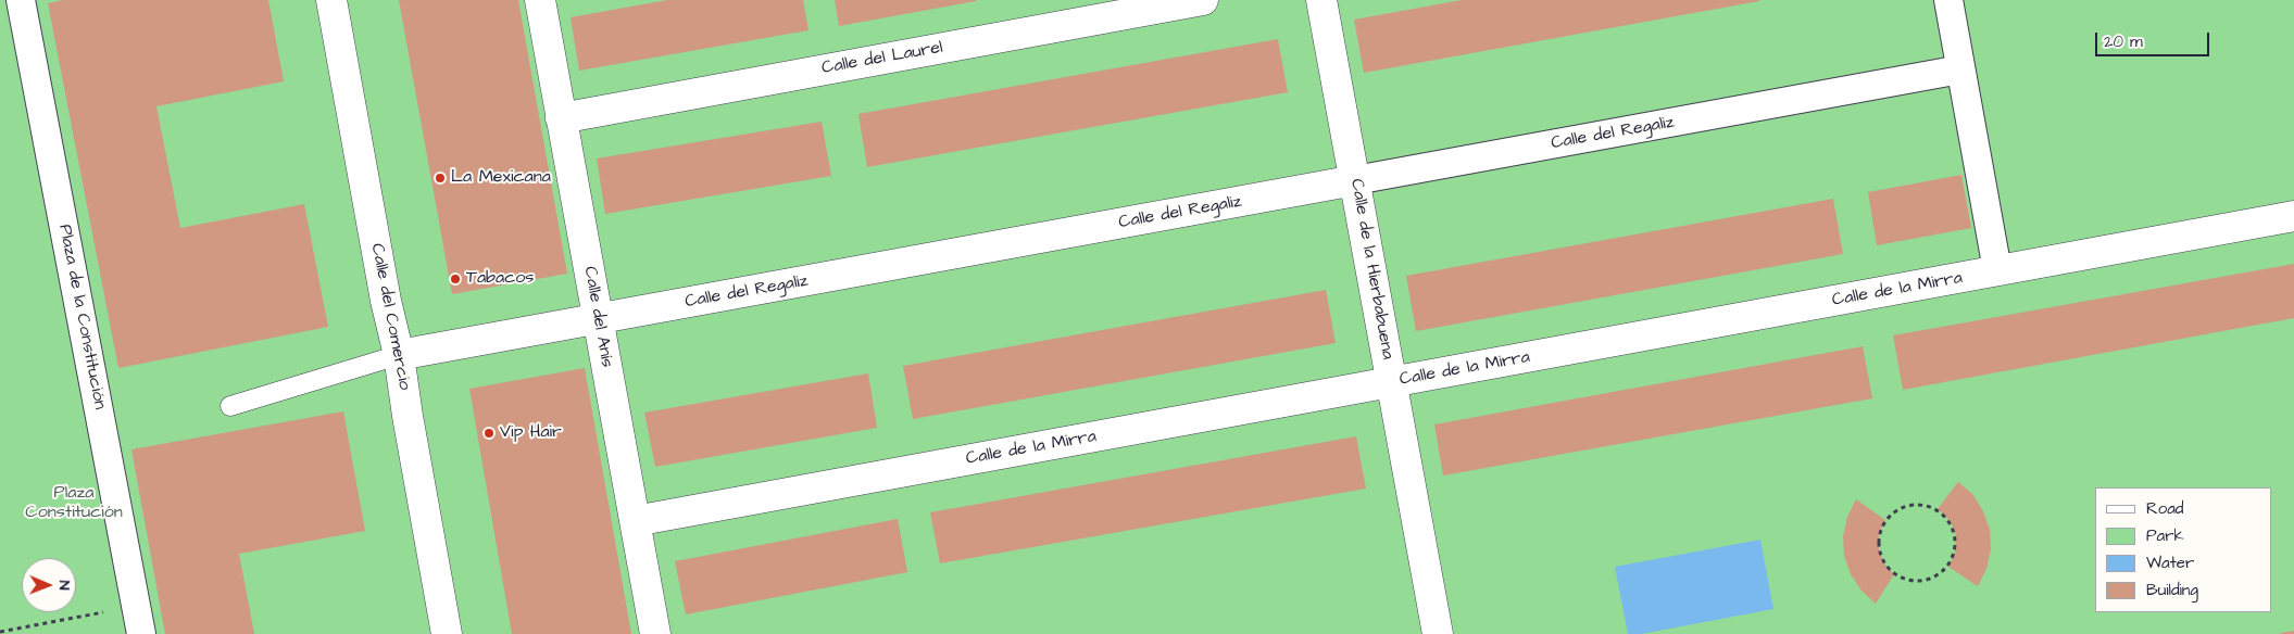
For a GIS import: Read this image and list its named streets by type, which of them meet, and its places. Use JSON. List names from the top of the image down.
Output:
{
  "streets": {
    "street": [
      "Calle del Laurel",
      "Calle del Regaliz",
      "Calle de la Hierbabuena",
      "Calle de la Mirra",
      "Plaza de la Constitución",
      "Calle del Comercio",
      "Calle del Anís"
    ]
  },
  "crossings": [
    ["Calle del Laurel", "Calle del Anís"],
    ["Calle del Regaliz", "Calle de la Hierbabuena"],
    ["Calle del Regaliz", "Calle del Comercio"],
    ["Calle del Regaliz", "Calle del Anís"],
    ["Calle de la Hierbabuena", "Calle de la Mirra"],
    ["Calle de la Mirra", "Calle del Anís"]
  ],
  "parks": ["Plaza Constitución"],
  "places": ["La Mexicana", "Tabacos", "Vip Hair"],
  "legend": [
    "Road",
    "Park",
    "Water",
    "Building"
  ],
  "scale_bar": "20 m",
  "north": "right"
}
